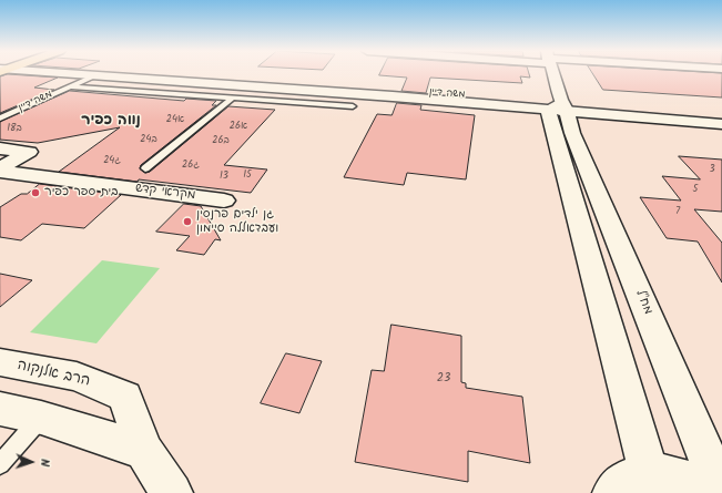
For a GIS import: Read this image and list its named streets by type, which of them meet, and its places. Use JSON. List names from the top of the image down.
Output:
{
  "streets": {
    "street": [
      "משה דיין",
      "מקראי קדש",
      "מח\"ל",
      "הרב אלנקוה"
    ]
  },
  "crossings": [
    ["משה דיין", "מח\"ל"]
  ],
  "districts": ["נווה כפיר"],
  "places": ["בית ספר כפיר", "גן ילדים פרנסין ועבדאללה סיימון"],
  "house_numbers": [
    "24א",
    "26א",
    "18ב",
    "24ב",
    "26ב",
    "24ג",
    "26ג",
    "3",
    "15",
    "13",
    "5",
    "7",
    "23"
  ],
  "north": "right"
}
